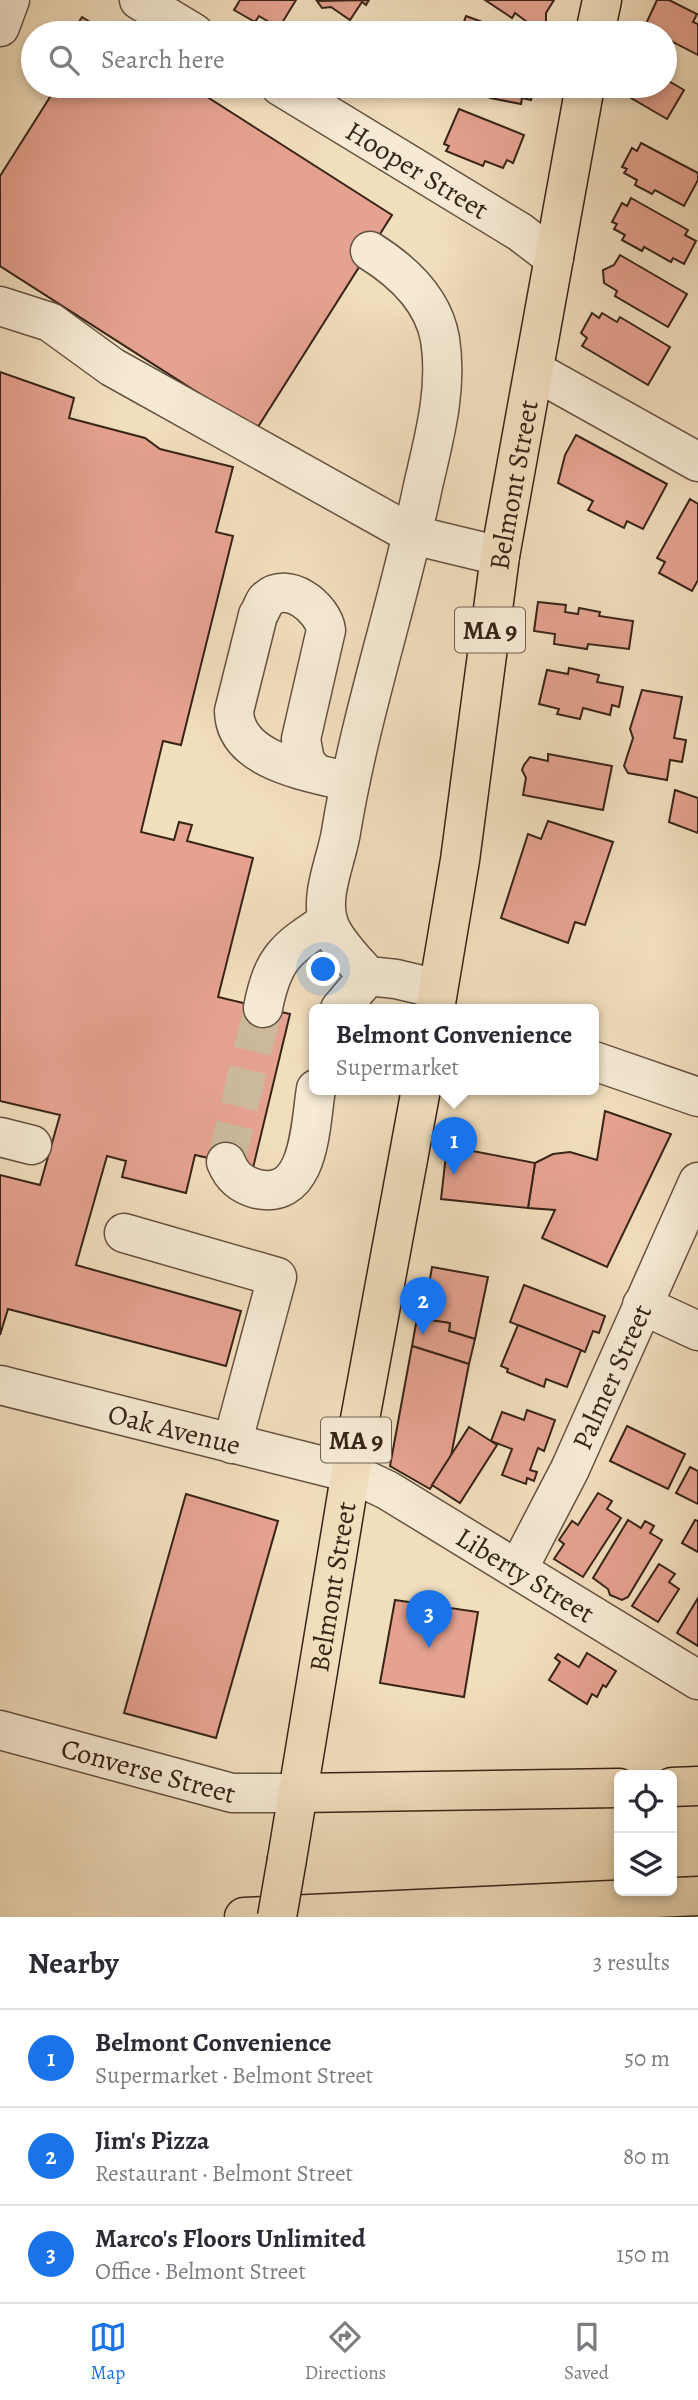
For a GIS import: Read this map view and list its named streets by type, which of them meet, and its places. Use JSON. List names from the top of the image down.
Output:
{
  "streets": {
    "highway": ["Belmont Street", "MA 9"],
    "street": [
      "Hooper Street",
      "Palmer Street",
      "Oak Avenue",
      "Liberty Street",
      "Converse Street"
    ]
  },
  "crossings": [
    ["Hooper Street", "Belmont Street"],
    ["Belmont Street", "Oak Avenue"],
    ["Belmont Street", "Liberty Street"],
    ["Belmont Street", "Converse Street"],
    ["Palmer Street", "Liberty Street"],
    ["Oak Avenue", "Liberty Street"]
  ],
  "page": {
    "search": "Search here",
    "popup": ["Belmont Convenience", "Supermarket"],
    "pins": ["1", "2", "3"],
    "heading": ["Nearby", "3 results"],
    "list": [
      {
        "mark": "1",
        "name": "Belmont Convenience",
        "note": "Supermarket · Belmont Street",
        "value": "50 m"
      },
      {
        "mark": "2",
        "name": "Jim's Pizza",
        "note": "Restaurant · Belmont Street",
        "value": "80 m"
      },
      {
        "mark": "3",
        "name": "Marco's Floors Unlimited",
        "note": "Office · Belmont Street",
        "value": "150 m"
      }
    ],
    "nav": ["Map", "Directions", "Saved"]
  }
}
